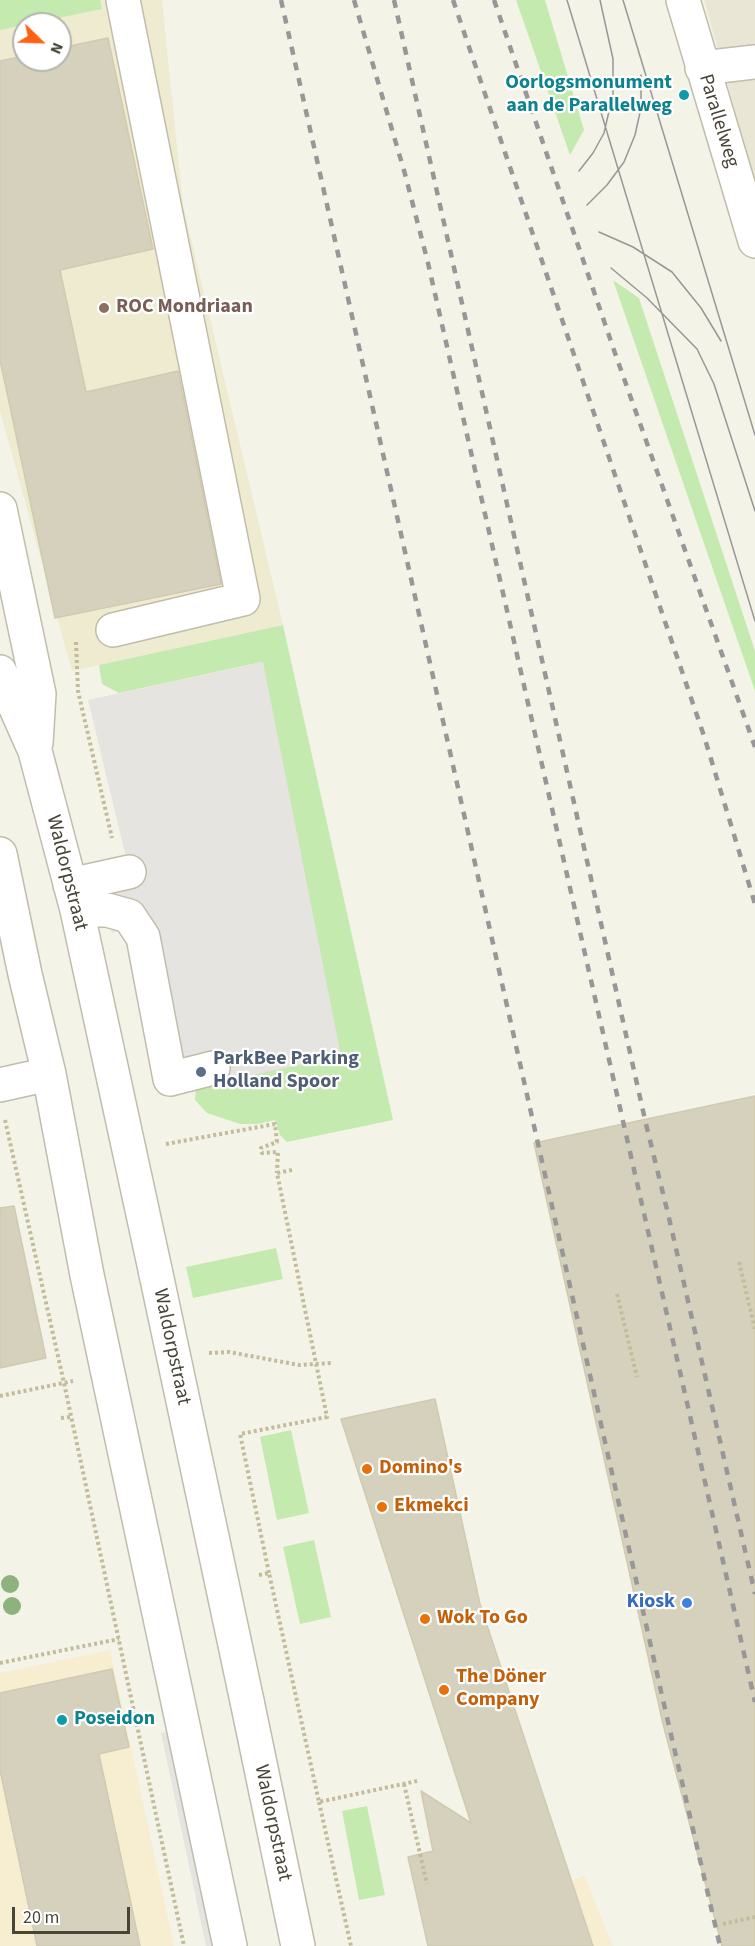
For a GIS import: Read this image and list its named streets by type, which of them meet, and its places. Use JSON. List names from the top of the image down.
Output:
{
  "streets": {
    "street": ["Parallelweg", "Waldorpstraat"]
  },
  "places": [
    "Oorlogsmonument aan de Parallelweg",
    "ROC Mondriaan",
    "ParkBee Parking Holland Spoor",
    "Domino's",
    "Ekmekci",
    "Kiosk",
    "Wok To Go",
    "The Döner Company",
    "Poseidon"
  ],
  "scale_bar": "20 m",
  "north": "bottom right"
}
